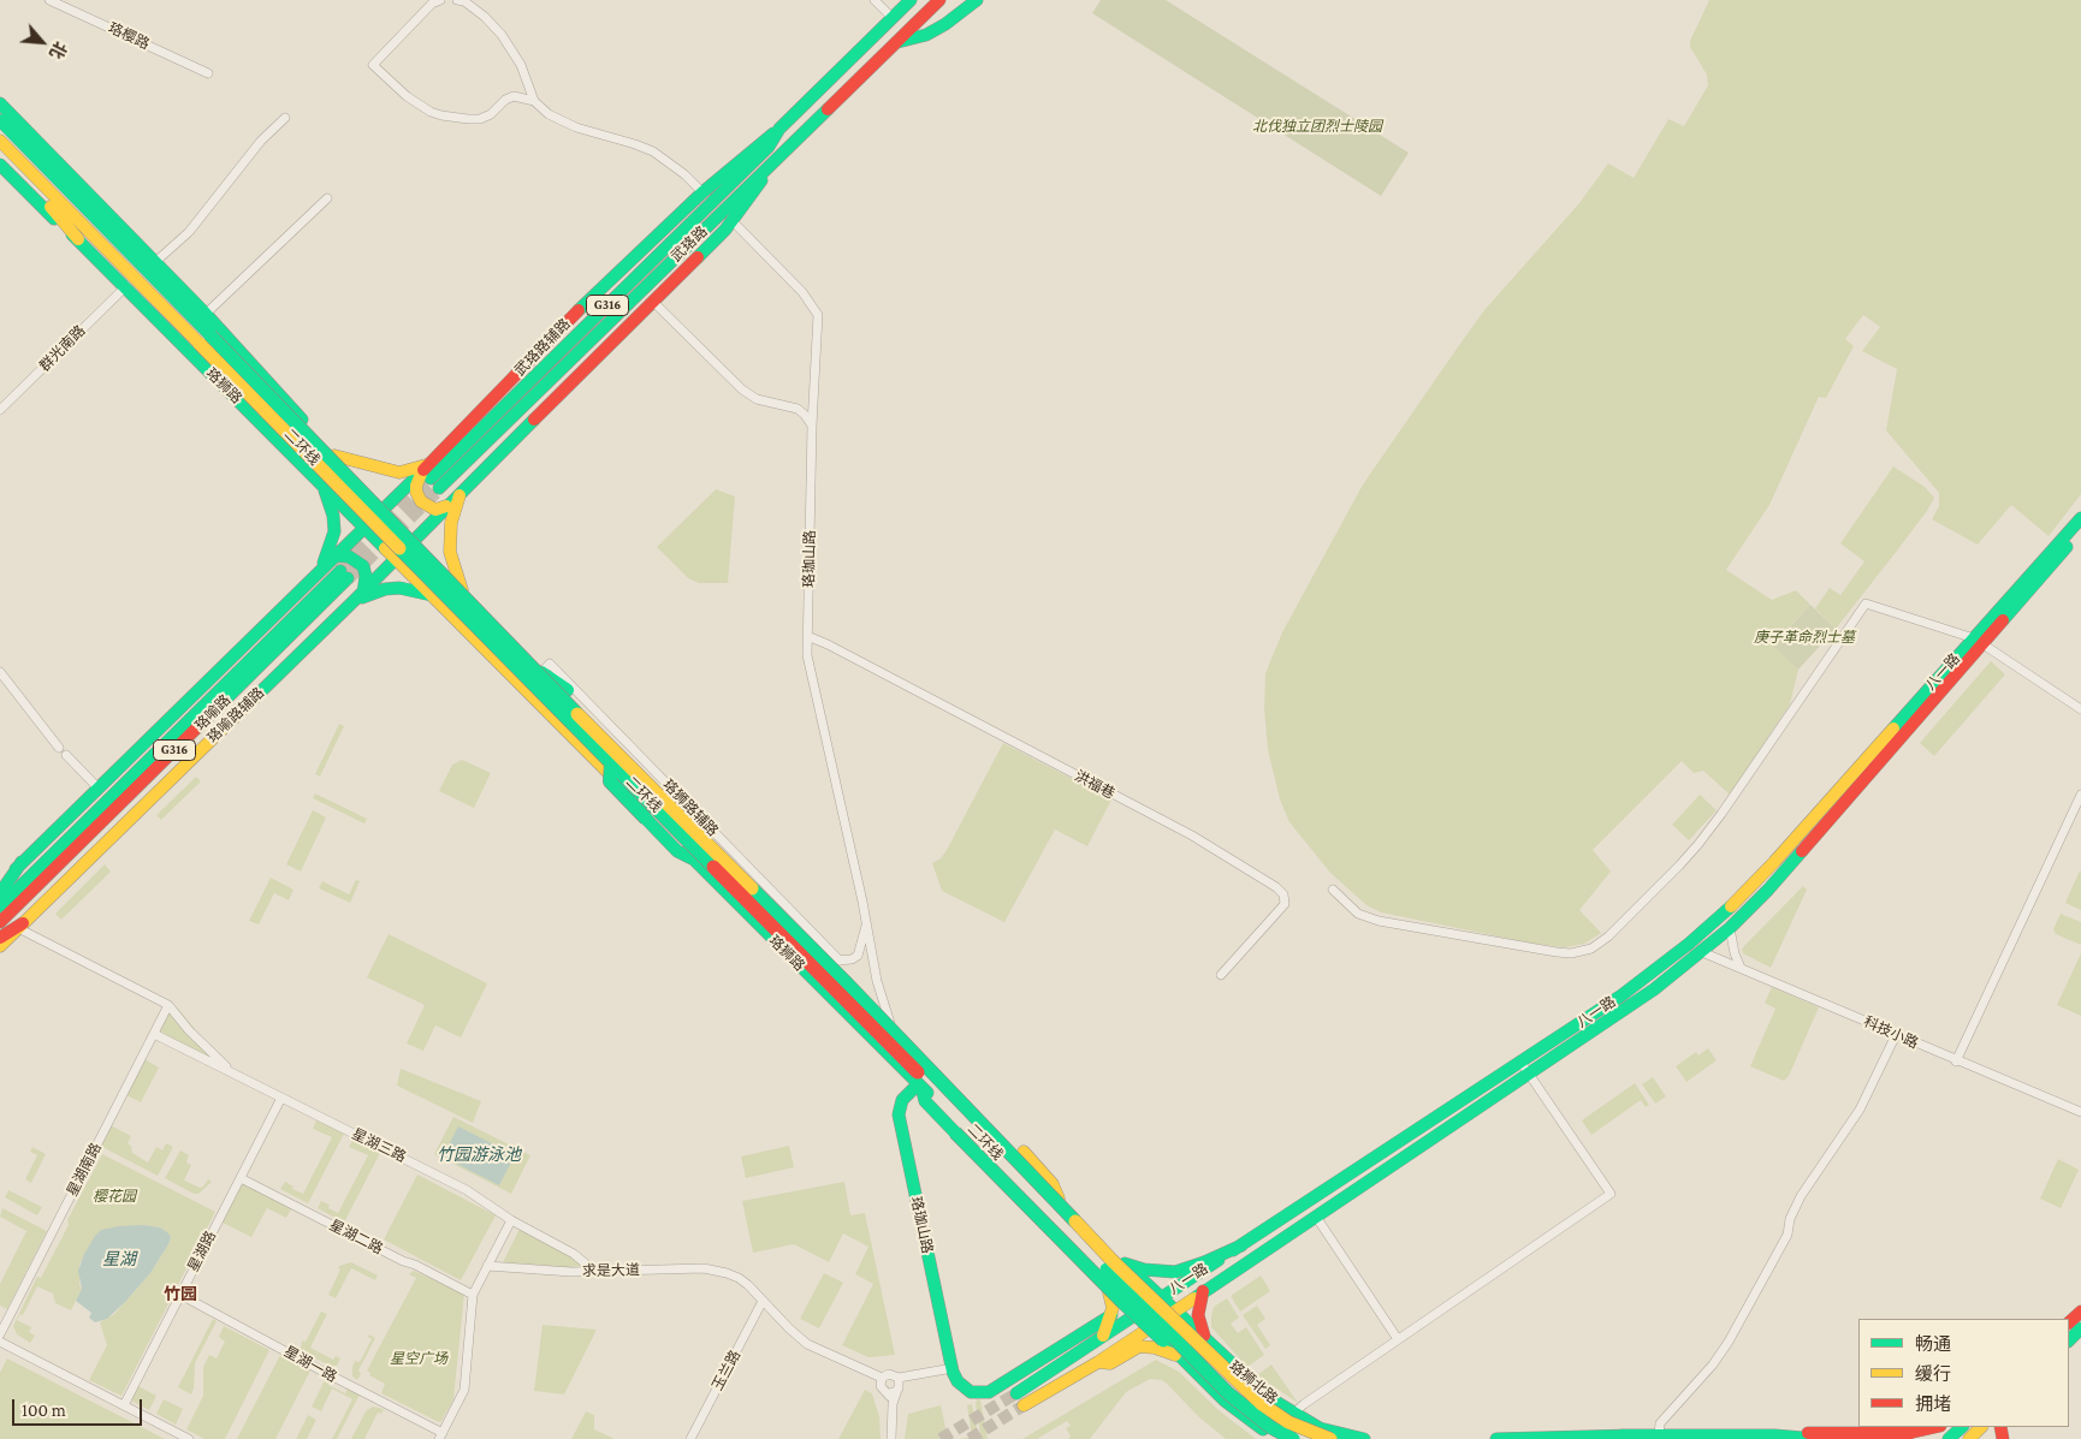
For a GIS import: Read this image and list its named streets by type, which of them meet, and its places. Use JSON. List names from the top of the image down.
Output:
{
  "streets": {
    "main road": [
      "武珞路",
      "G316",
      "武珞路辅路",
      "珞狮路",
      "二环线",
      "珞珈山路",
      "八一路",
      "珞喻路",
      "珞喻路辅路",
      "珞狮北路"
    ],
    "street": [
      "珞樱路",
      "群光南路",
      "洪福巷",
      "科技小路",
      "星湖三路",
      "星湖南路",
      "星湖二路",
      "星湖路",
      "求是大道",
      "星湖一路",
      "玉兰路"
    ]
  },
  "crossings": [
    ["武珞路", "武珞路辅路"],
    ["武珞路辅路", "珞狮路"],
    ["群光南路", "珞狮路"],
    ["珞狮路", "珞珈山路"],
    ["珞狮路", "八一路"],
    ["珞狮路", "珞喻路辅路"],
    ["珞狮路", "珞狮北路"],
    ["珞珈山路", "洪福巷"],
    ["八一路", "科技小路"],
    ["八一路", "珞狮北路"],
    ["星湖三路", "星湖南路"],
    ["星湖三路", "星湖路"],
    ["星湖三路", "求是大道"],
    ["星湖二路", "星湖路"],
    ["星湖路", "星湖一路"],
    ["求是大道", "玉兰路"]
  ],
  "districts": ["竹园"],
  "water": ["竹园游泳池", "星湖"],
  "parks": [
    "北伐独立团烈士陵园",
    "庚子革命烈士墓",
    "樱花园",
    "星空广场"
  ],
  "legend": ["畅通", "缓行", "拥堵"],
  "scale_bar": "100 m",
  "north": "bottom right"
}
